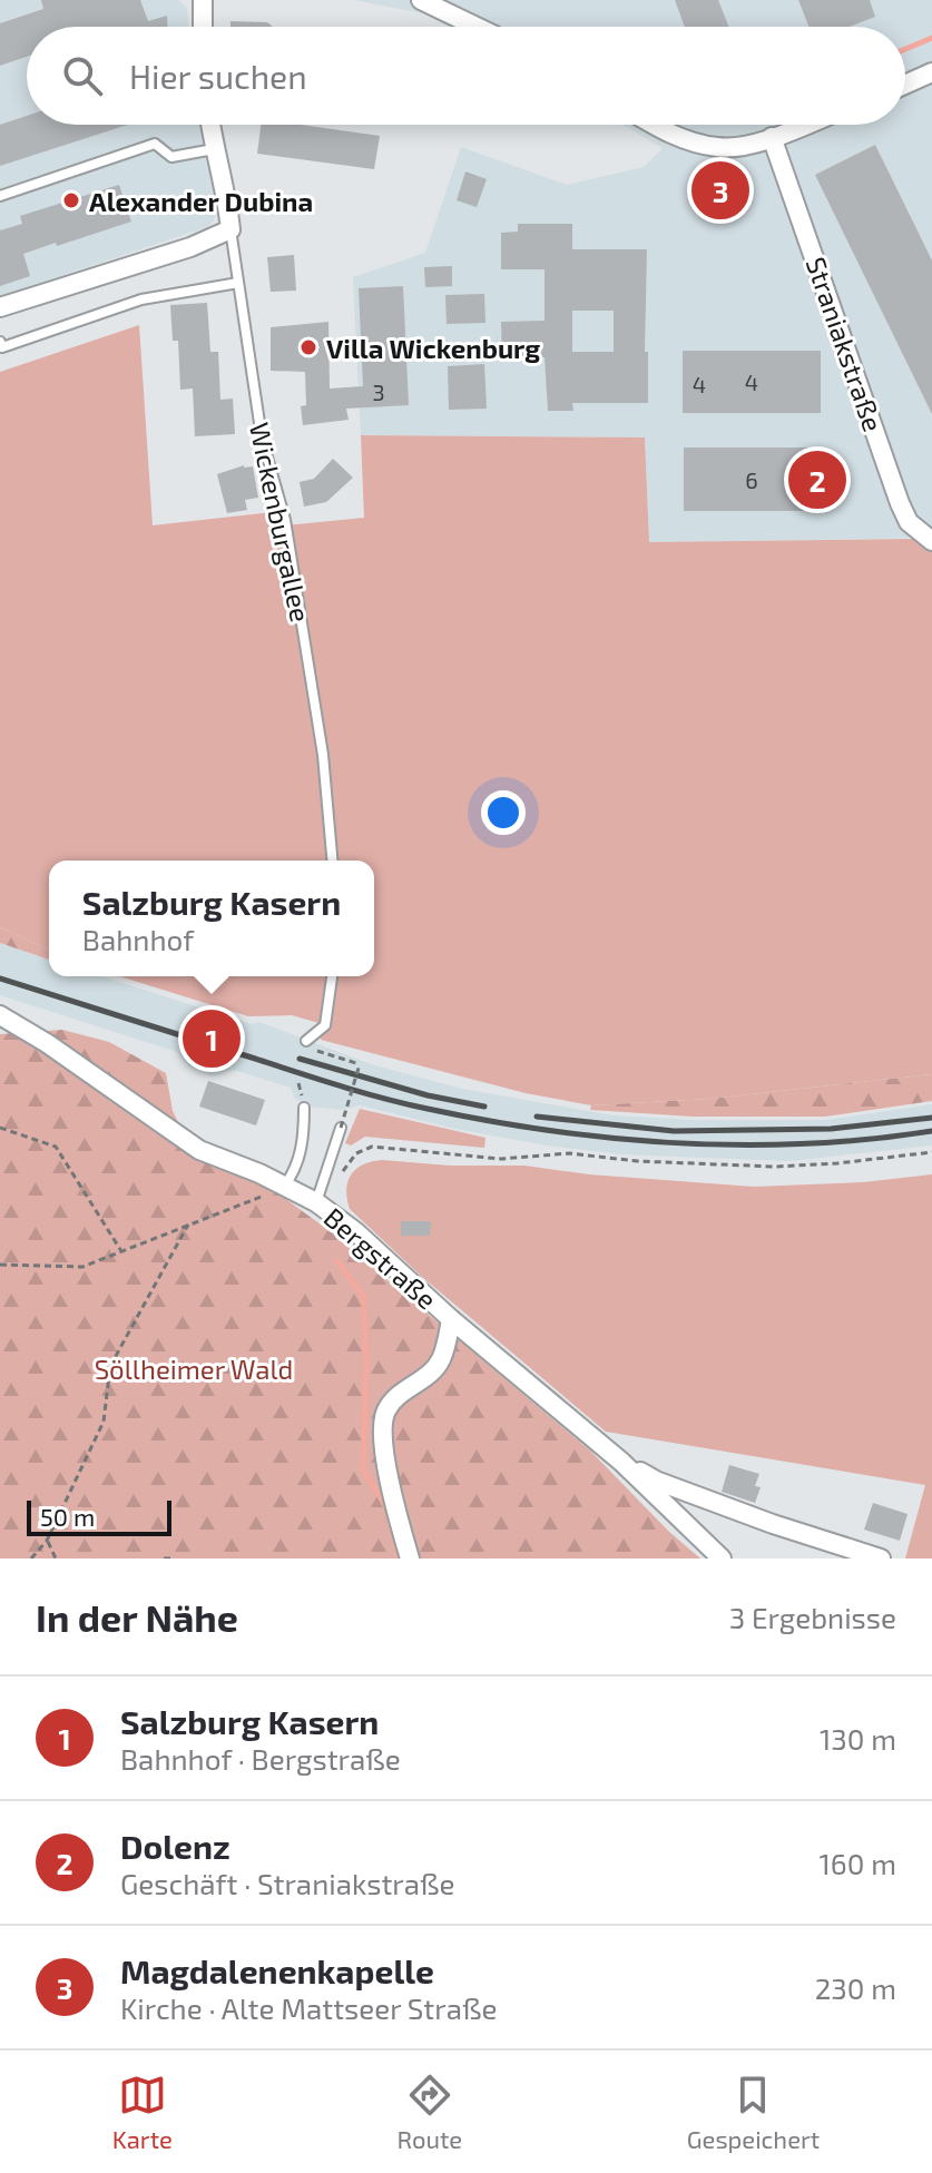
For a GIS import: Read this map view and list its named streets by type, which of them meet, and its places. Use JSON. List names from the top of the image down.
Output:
{
  "streets": {
    "street": ["Straniakstraße", "Bergstraße"],
    "lane": ["Wickenburgallee"]
  },
  "parks": ["Söllheimer Wald"],
  "places": ["Alexander Dubina", "Villa Wickenburg"],
  "house_numbers": [
    "4",
    "4",
    "3",
    "6"
  ],
  "scale_bar": "50 m",
  "page": {
    "search": "Hier suchen",
    "pins": ["3", "2", "1"],
    "popup": ["Salzburg Kasern", "Bahnhof"],
    "scale": "50 m",
    "heading": ["In der Nähe", "3 Ergebnisse"],
    "list": [
      {
        "mark": "1",
        "name": "Salzburg Kasern",
        "note": "Bahnhof · Bergstraße",
        "value": "130 m"
      },
      {
        "mark": "2",
        "name": "Dolenz",
        "note": "Geschäft · Straniakstraße",
        "value": "160 m"
      },
      {
        "mark": "3",
        "name": "Magdalenenkapelle",
        "note": "Kirche · Alte Mattseer Straße",
        "value": "230 m"
      }
    ],
    "nav": ["Karte", "Route", "Gespeichert"]
  }
}
